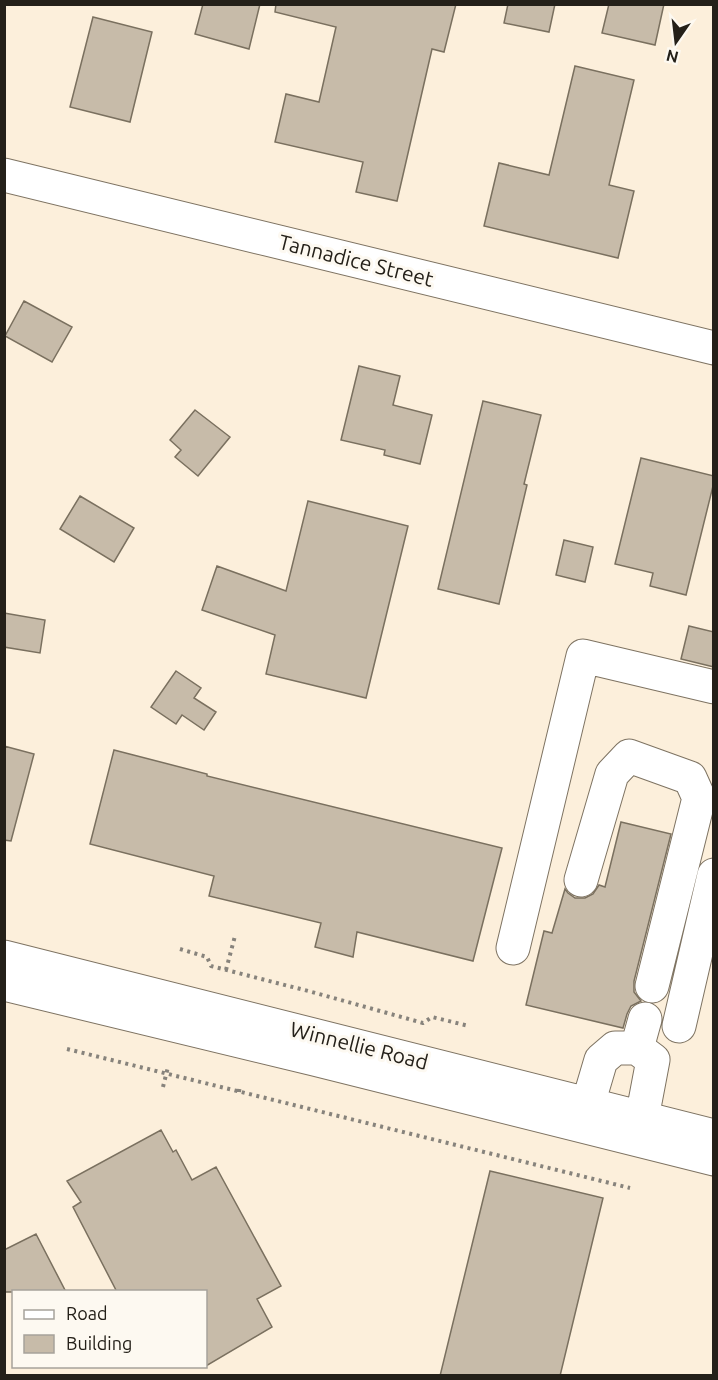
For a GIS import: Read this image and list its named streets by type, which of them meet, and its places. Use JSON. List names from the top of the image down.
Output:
{
  "streets": {
    "street": ["Tannadice Street", "Winnellie Road"]
  },
  "legend": ["Road", "Building"],
  "north": "bottom"
}
